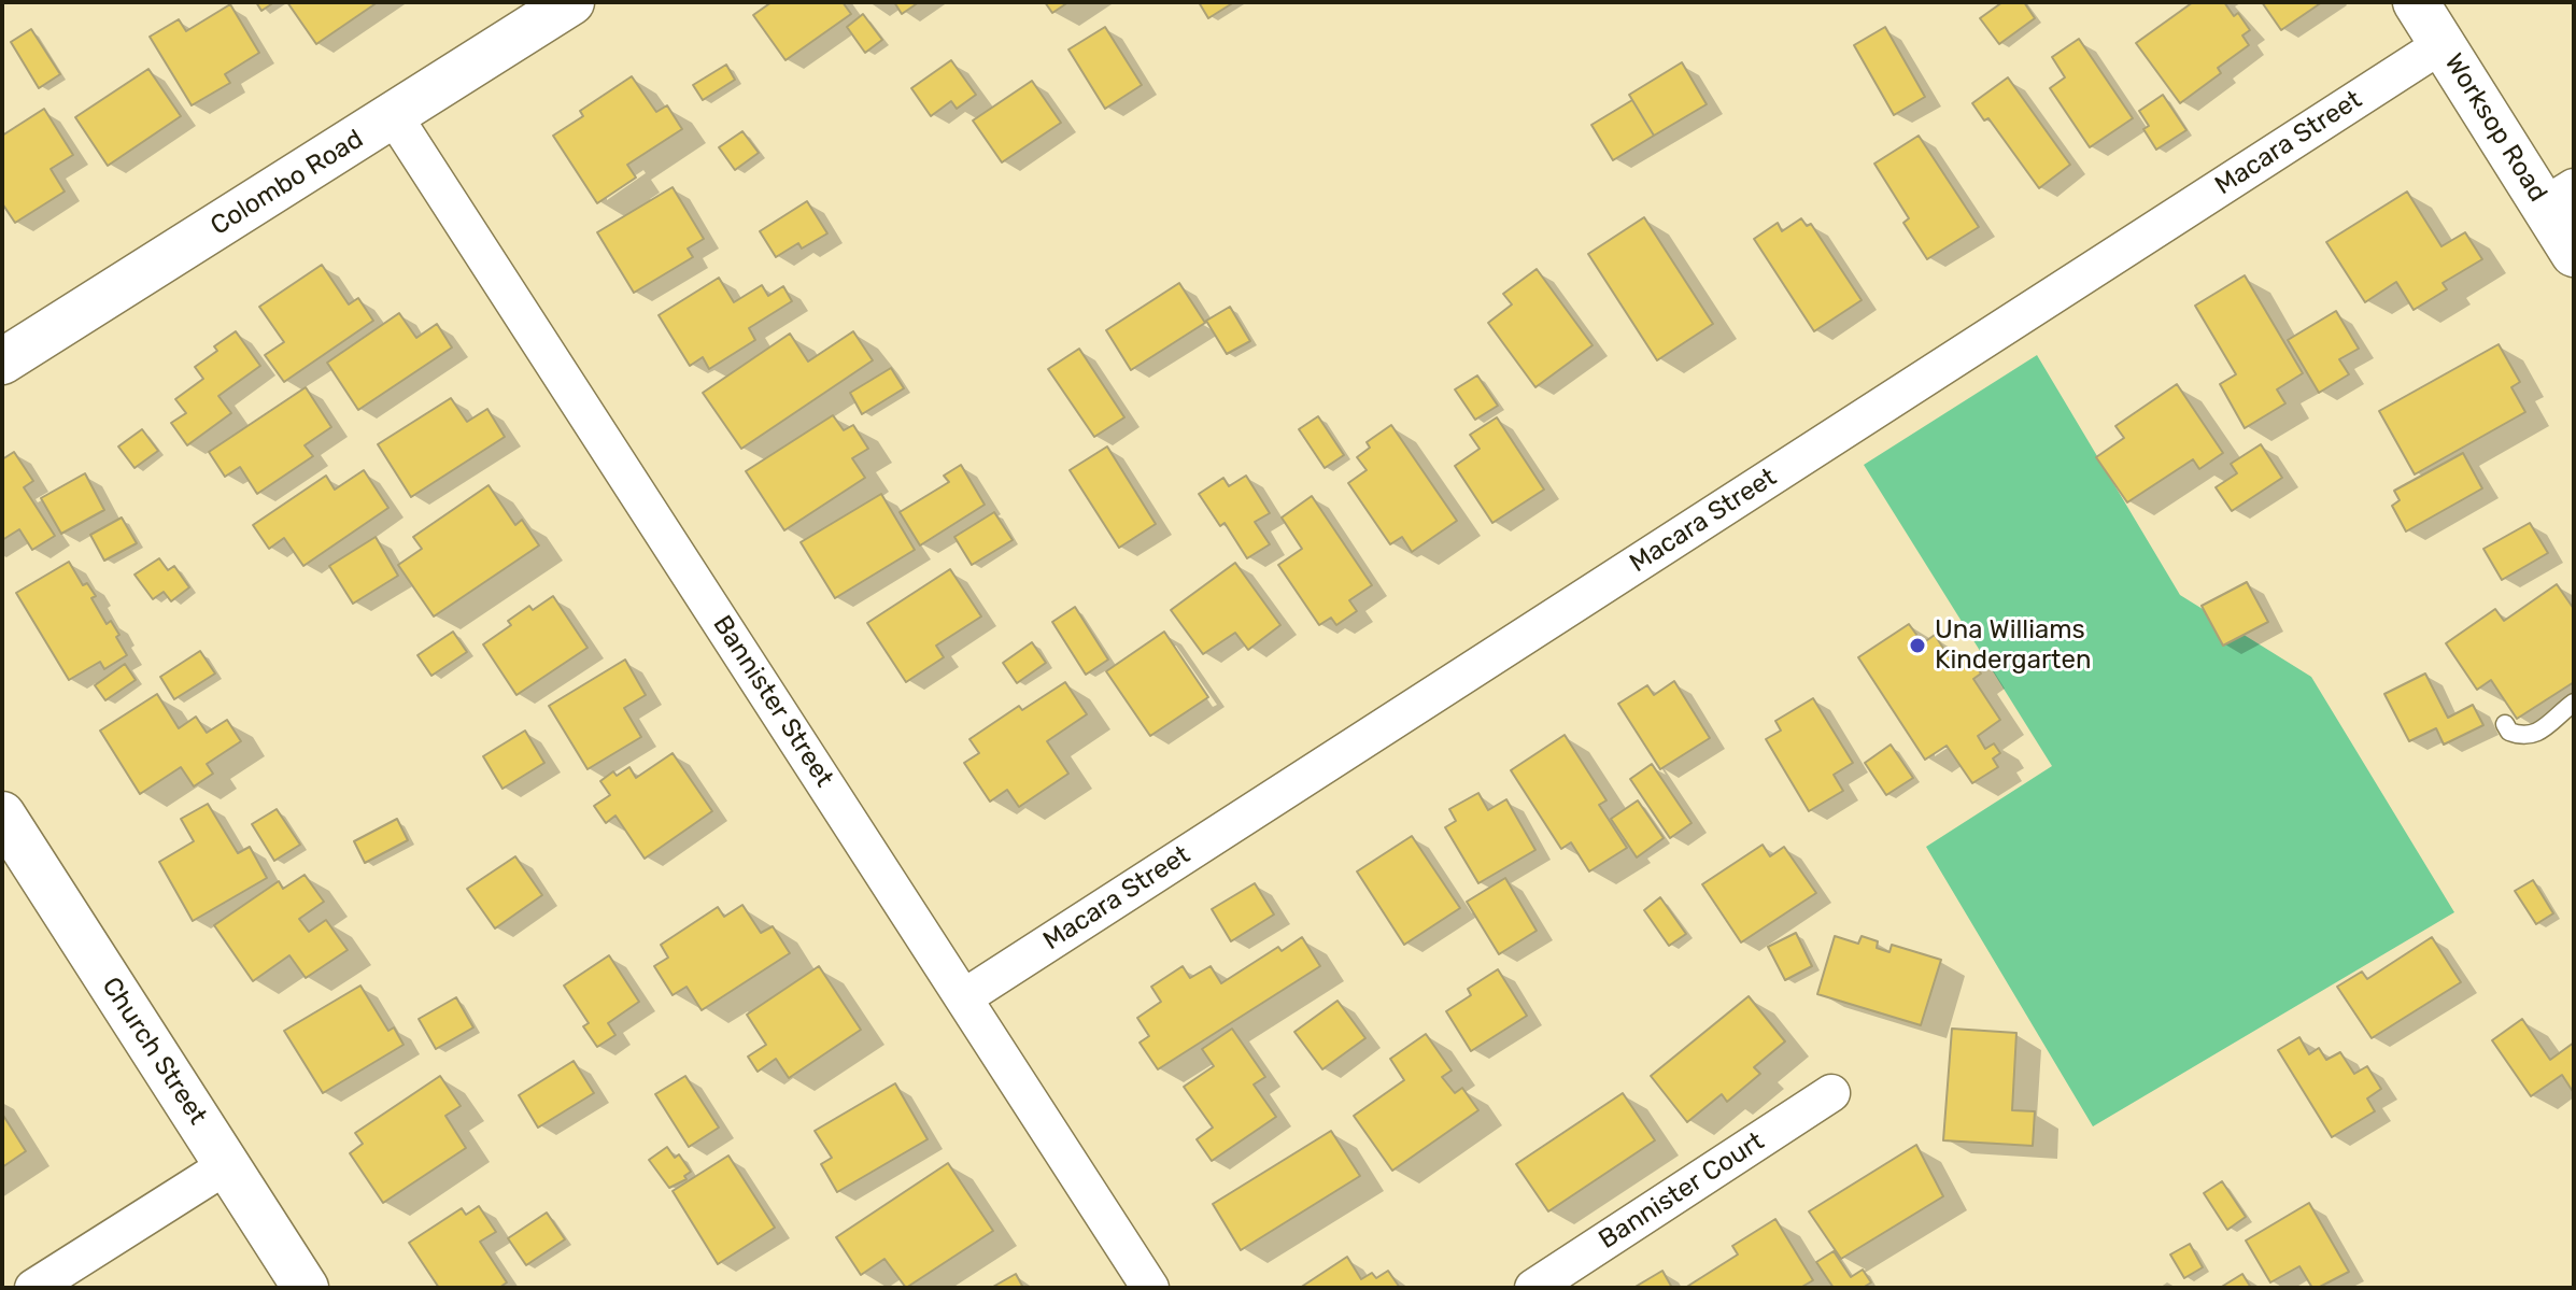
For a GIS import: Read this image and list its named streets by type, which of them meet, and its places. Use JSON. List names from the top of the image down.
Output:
{
  "streets": {
    "street": [
      "Worksop Road",
      "Macara Street",
      "Colombo Road",
      "Bannister Street",
      "Church Street",
      "Bannister Court"
    ]
  },
  "crossings": [
    ["Worksop Road", "Macara Street"],
    ["Macara Street", "Bannister Street"],
    ["Colombo Road", "Bannister Street"]
  ],
  "places": ["Una Williams Kindergarten"]
}
